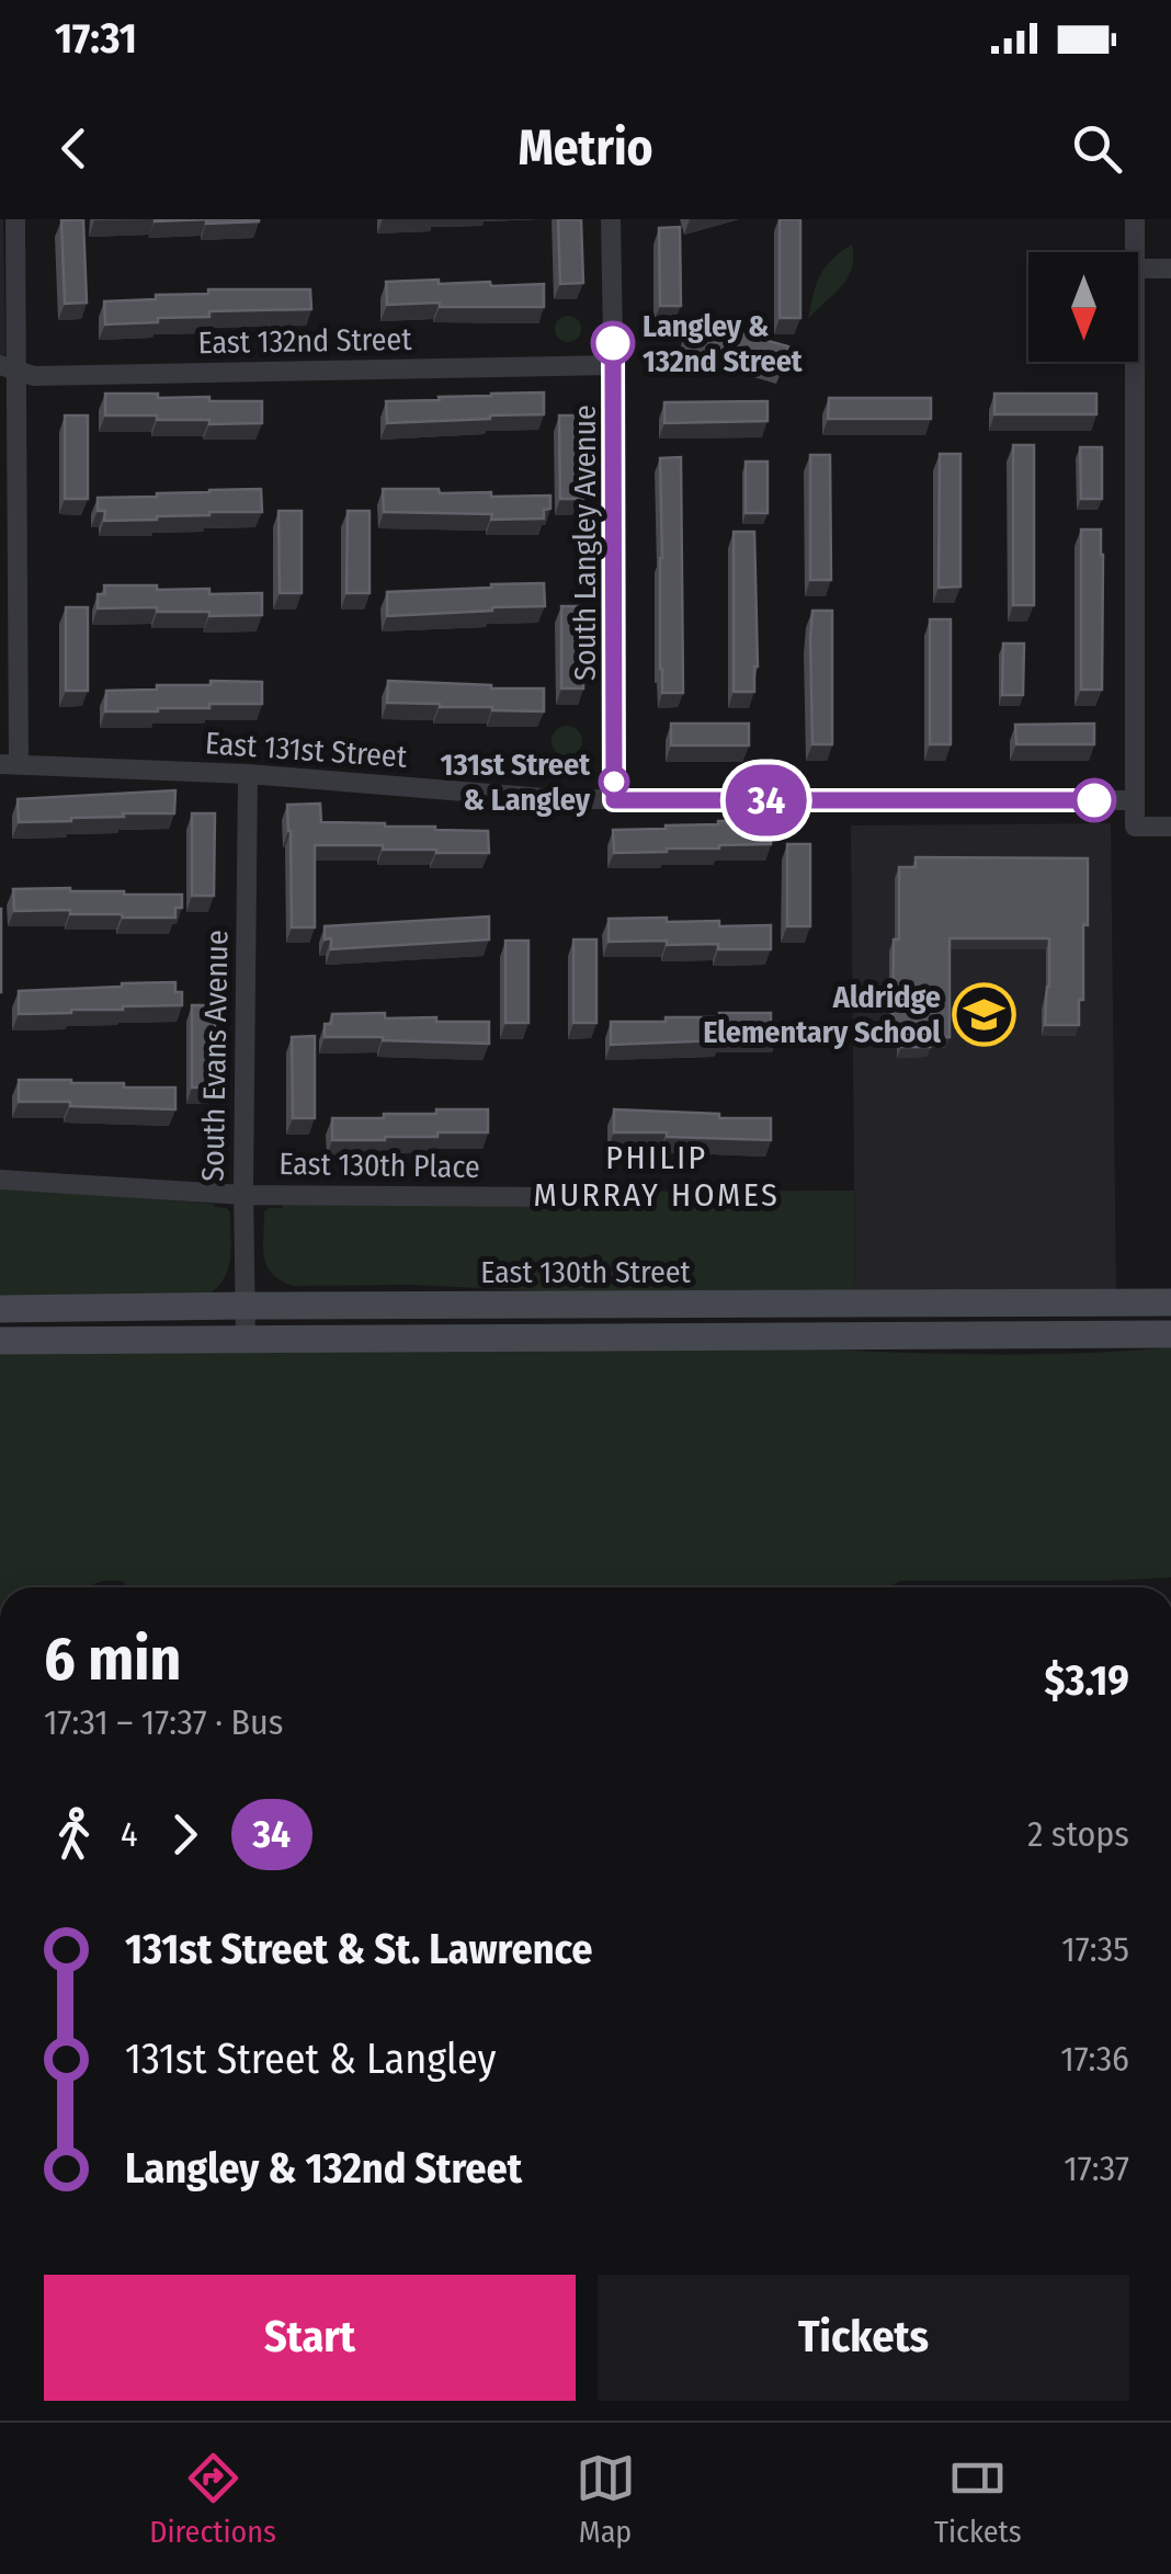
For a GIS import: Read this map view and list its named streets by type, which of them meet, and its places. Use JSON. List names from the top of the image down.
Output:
{
  "streets": {
    "main road": ["East 130th Street"],
    "street": [
      "East 132nd Street",
      "South Langley Avenue",
      "East 131st Street",
      "South Evans Avenue",
      "East 130th Place"
    ]
  },
  "crossings": [
    ["East 132nd Street", "South Langley Avenue"],
    ["South Langley Avenue", "East 131st Street"],
    ["East 131st Street", "South Evans Avenue"],
    ["South Evans Avenue", "East 130th Place"],
    ["South Evans Avenue", "East 130th Street"]
  ],
  "districts": ["PHILIP MURRAY HOMES"],
  "places": {
    "other": ["Langley & 132nd Street", "131st Street & Langley"],
    "school or university": ["Aldridge Elementary School"]
  },
  "lines": ["bus line 34"],
  "north": "bottom",
  "page": {
    "status": "17:31",
    "header": "Metrio",
    "on_map": "34",
    "heading": ["6 min", "17:31 – 17:37 · Bus", "$3.19"],
    "legs": ["4", "34", "2 stops"],
    "list": [
      {
        "name": "131st Street & St. Lawrence",
        "value": "17:35"
      },
      {
        "name": "131st Street & Langley",
        "value": "17:36"
      },
      {
        "name": "Langley & 132nd Street",
        "value": "17:37"
      }
    ],
    "buttons": ["Start", "Tickets"],
    "tabs": ["Directions", "Map", "Tickets"]
  }
}
